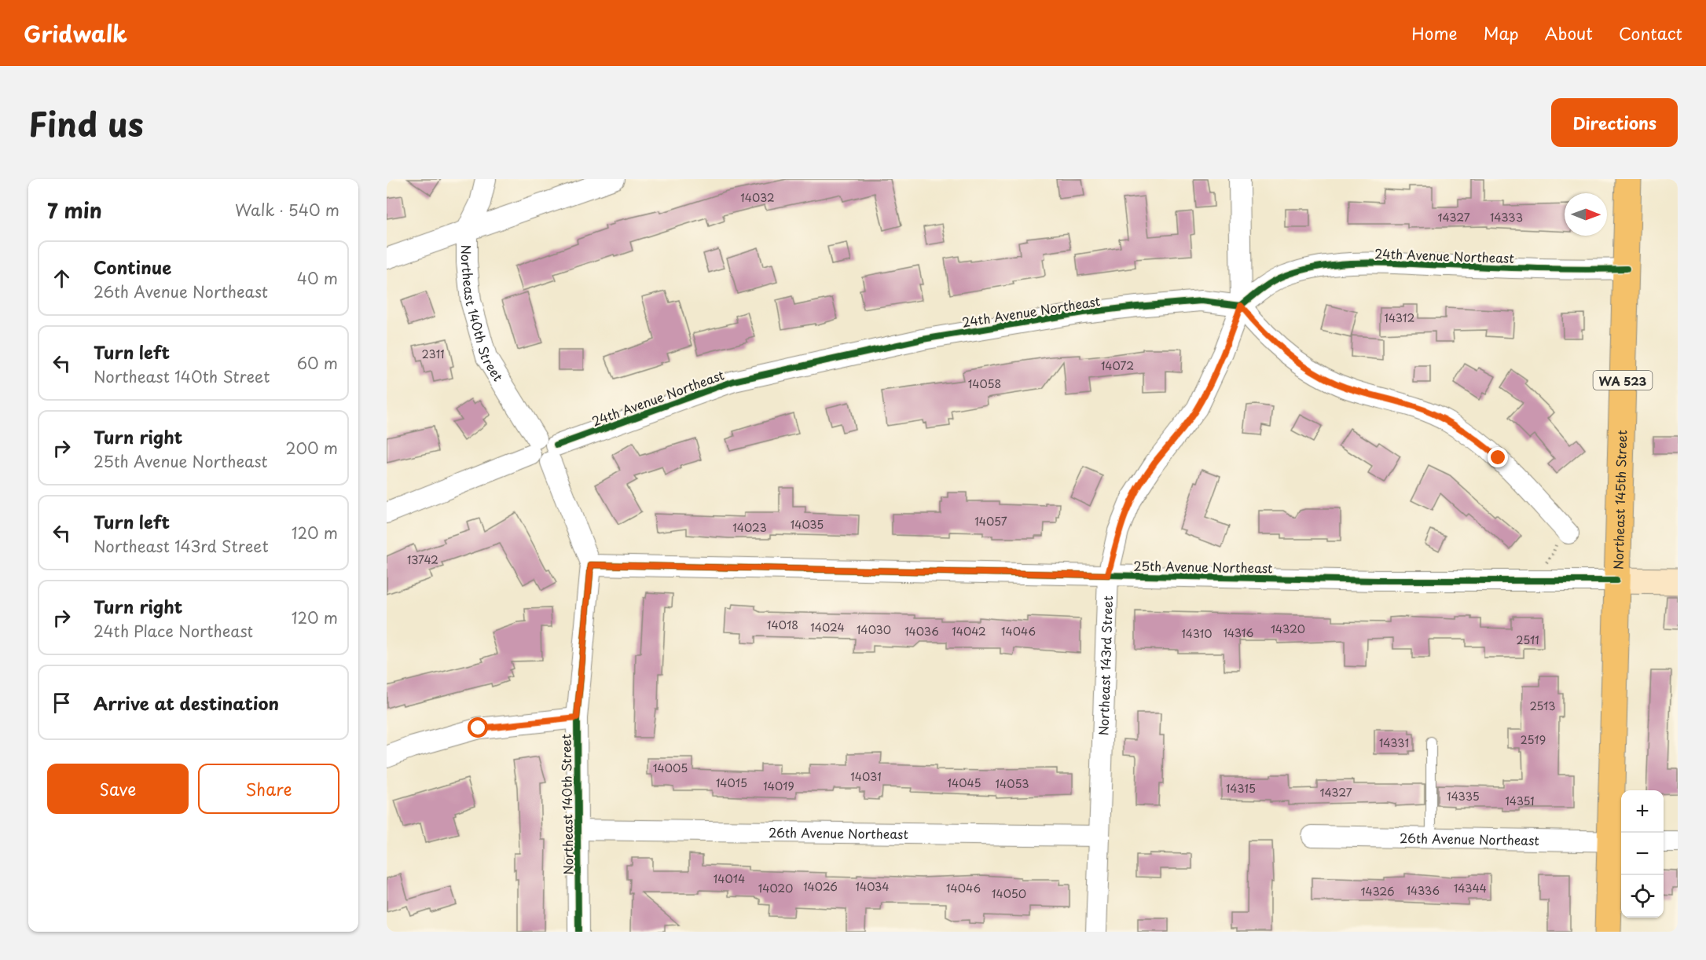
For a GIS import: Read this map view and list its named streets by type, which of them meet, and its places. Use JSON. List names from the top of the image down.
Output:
{
  "streets": {
    "main road": ["WA 523", "Northeast 145th Street"],
    "street": [
      "24th Avenue Northeast",
      "Northeast 140th Street",
      "25th Avenue Northeast",
      "Northeast 143rd Street",
      "26th Avenue Northeast"
    ]
  },
  "crossings": [
    ["24th Avenue Northeast", "Northeast 140th Street"],
    ["24th Avenue Northeast", "Northeast 145th Street"],
    ["24th Avenue Northeast", "Northeast 143rd Street"],
    ["Northeast 140th Street", "25th Avenue Northeast"],
    ["Northeast 140th Street", "26th Avenue Northeast"],
    ["Northeast 145th Street", "25th Avenue Northeast"],
    ["Northeast 145th Street", "26th Avenue Northeast"],
    ["25th Avenue Northeast", "Northeast 143rd Street"],
    ["Northeast 143rd Street", "26th Avenue Northeast"]
  ],
  "house_numbers": [
    "14032",
    "14327",
    "14333",
    "14312",
    "2311",
    "14072",
    "14058",
    "14057",
    "14035",
    "14023",
    "13742",
    "14018",
    "14024",
    "14320",
    "14030",
    "14036",
    "14042",
    "14046",
    "14316",
    "14310",
    "2511",
    "2513",
    "2519",
    "14331",
    "14005",
    "14031",
    "14015",
    "14045",
    "14053",
    "14019",
    "14315",
    "14327",
    "14335",
    "14351",
    "14014",
    "14026",
    "14034",
    "14020",
    "14046",
    "14344",
    "14336",
    "14326",
    "14050"
  ],
  "north": "right",
  "page": {
    "header": "Gridwalk",
    "nav": [
      "Home",
      "Map",
      "About",
      "Contact"
    ],
    "title": "Find us",
    "buttons": [
      "Directions",
      ["Save", "Share"]
    ],
    "heading": ["7 min", "Walk · 540 m"],
    "list": [
      ["Continue", "26th Avenue Northeast", "40 m"],
      ["Turn left", "Northeast 140th Street", "60 m"],
      ["Turn right", "25th Avenue Northeast", "200 m"],
      ["Turn left", "Northeast 143rd Street", "120 m"],
      ["Turn right", "24th Place Northeast", "120 m"],
      "Arrive at destination"
    ],
    "map_buttons": ["+", "−"]
  }
}
